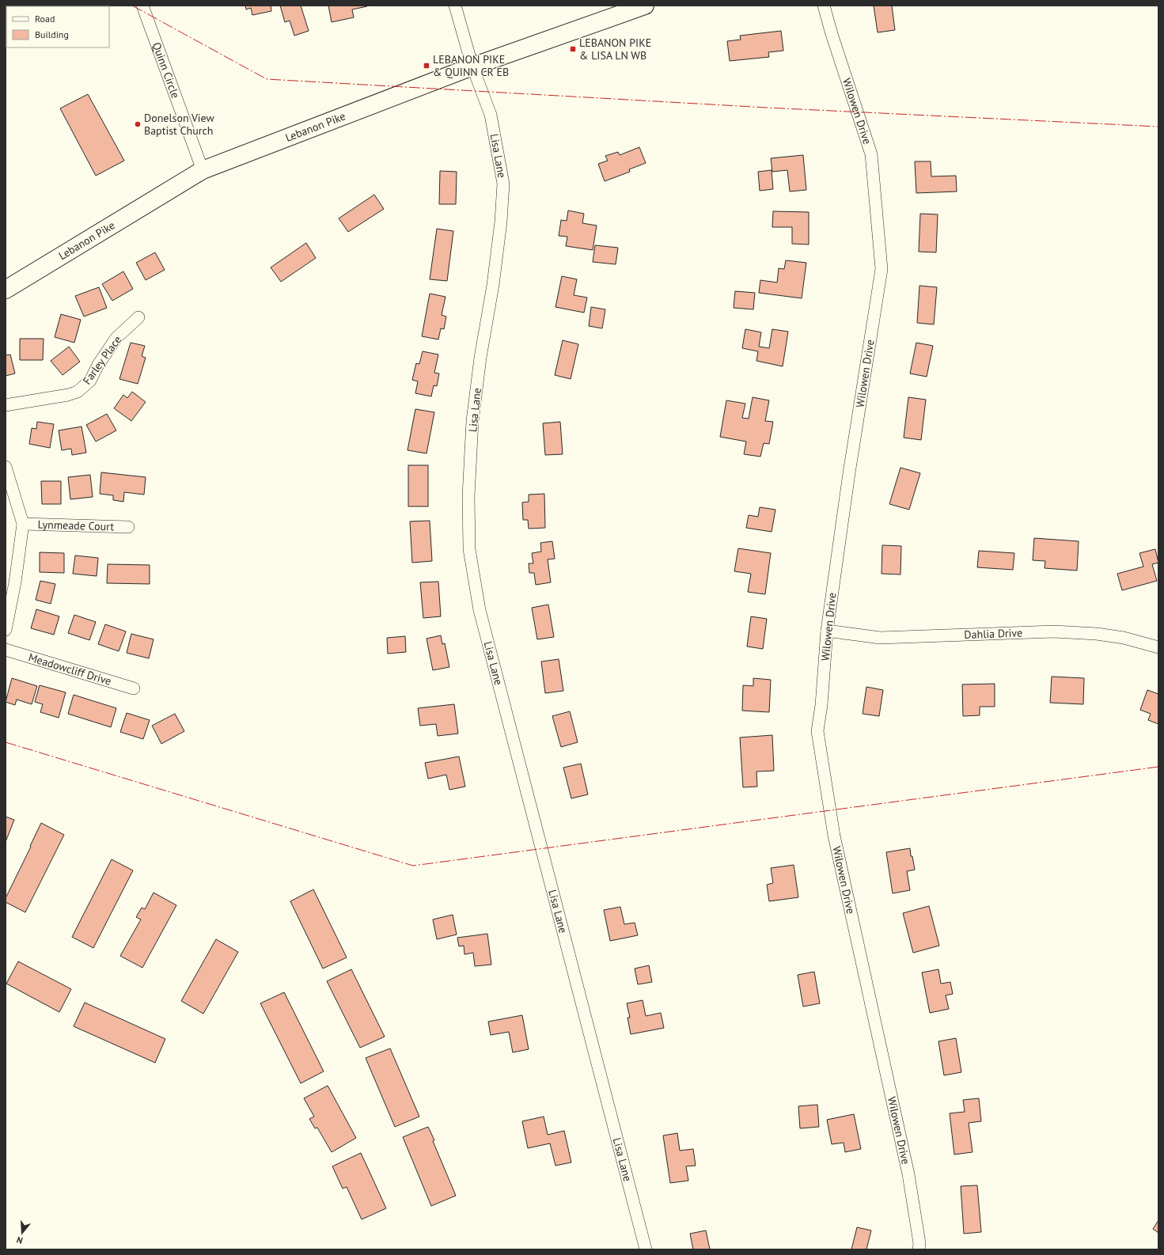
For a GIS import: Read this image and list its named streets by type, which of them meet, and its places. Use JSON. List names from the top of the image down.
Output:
{
  "streets": {
    "main road": ["Lebanon Pike"],
    "street": [
      "Quinn Circle",
      "Wilowen Drive",
      "Lisa Lane",
      "Farley Place",
      "Lynmeade Court",
      "Dahlia Drive",
      "Meadowcliff Drive"
    ]
  },
  "crossings": [
    ["Quinn Circle", "Lebanon Pike"],
    ["Wilowen Drive", "Dahlia Drive"],
    ["Lebanon Pike", "Lisa Lane"]
  ],
  "places": {
    "transit": ["LEBANON PIKE & LISA LN WB", "LEBANON PIKE & QUINN CR EB"],
    "other": ["Donelson View Baptist Church"]
  },
  "legend": ["Road", "Building"],
  "north": "bottom"
}
